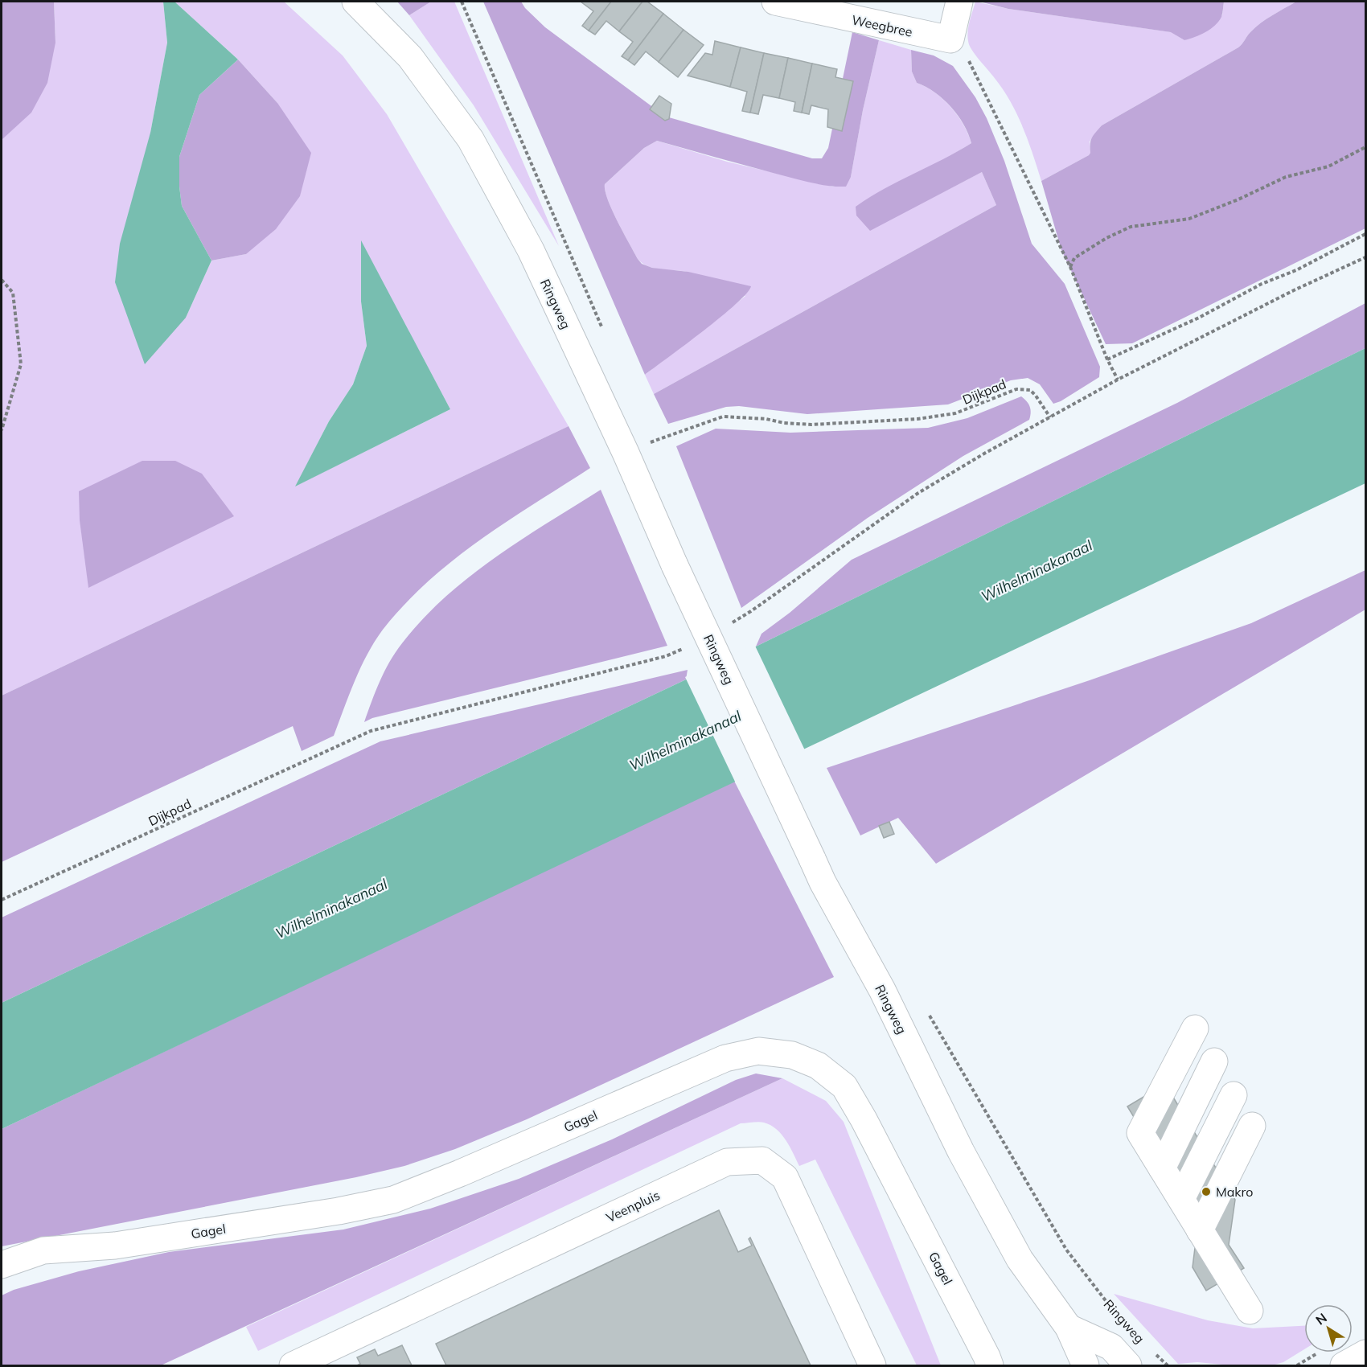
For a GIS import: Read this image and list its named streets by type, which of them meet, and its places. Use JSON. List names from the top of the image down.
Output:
{
  "streets": {
    "main road": [
      "Weegbree",
      "Ringweg",
      "Gagel",
      "Veenpluis"
    ],
    "path": ["Dijkpad"]
  },
  "water": ["Wilhelminakanaal"],
  "places": ["Makro"],
  "north": "top left"
}
